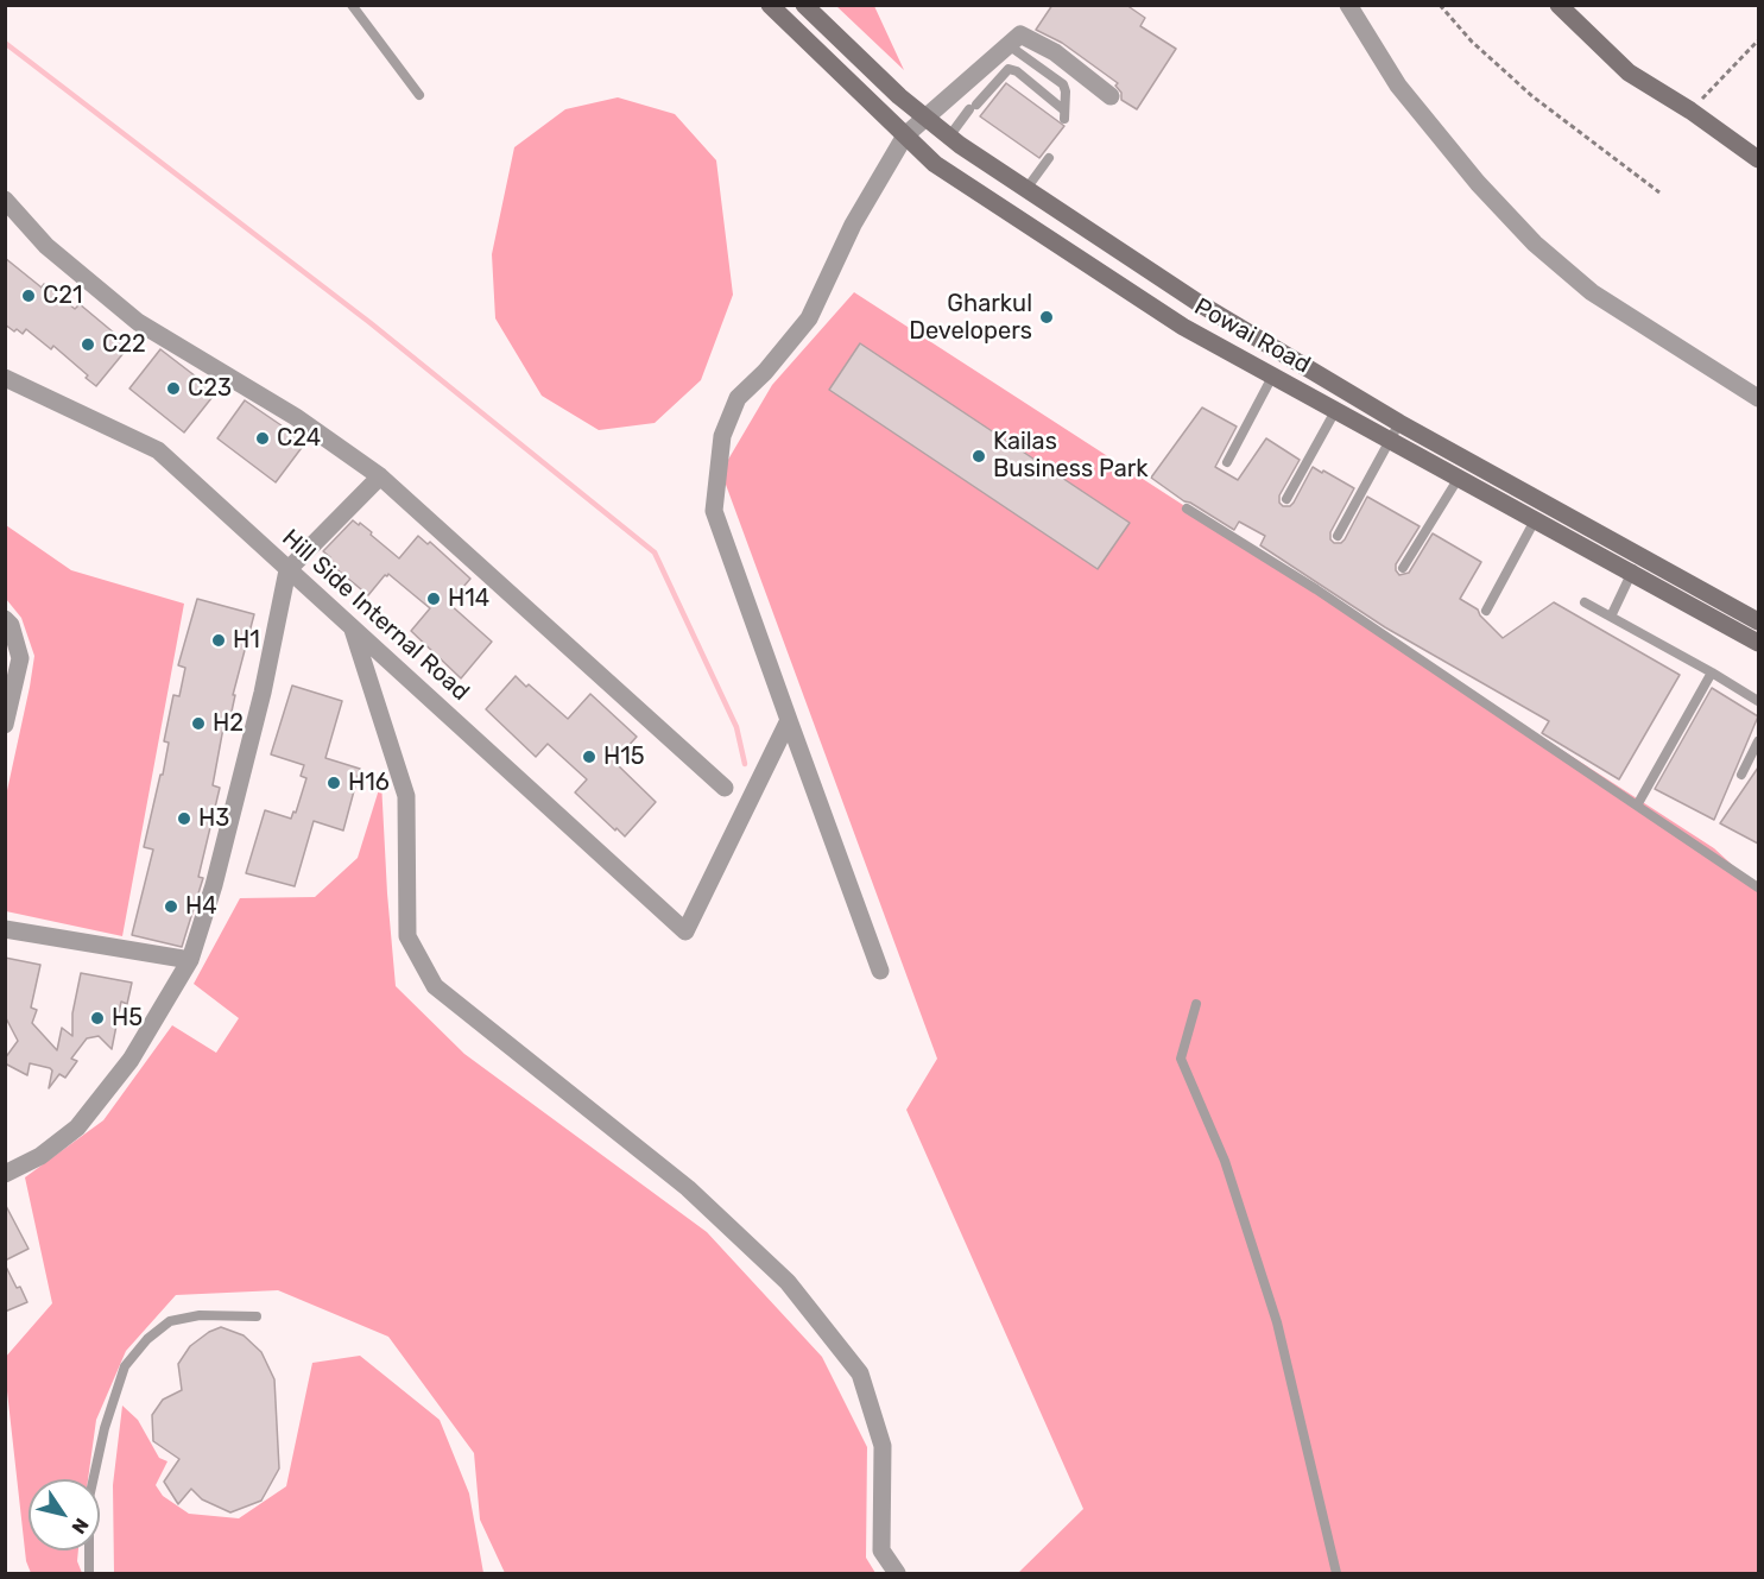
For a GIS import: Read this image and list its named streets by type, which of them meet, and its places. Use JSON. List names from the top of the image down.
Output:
{
  "streets": {
    "main road": ["Powai Road"],
    "street": ["Hill Side Internal Road"]
  },
  "places": [
    "C21",
    "Gharkul Developers",
    "C22",
    "C23",
    "C24",
    "Kailas Business Park",
    "H14",
    "H1",
    "H2",
    "H15",
    "H16",
    "H3",
    "H4",
    "H5"
  ],
  "north": "bottom right"
}
